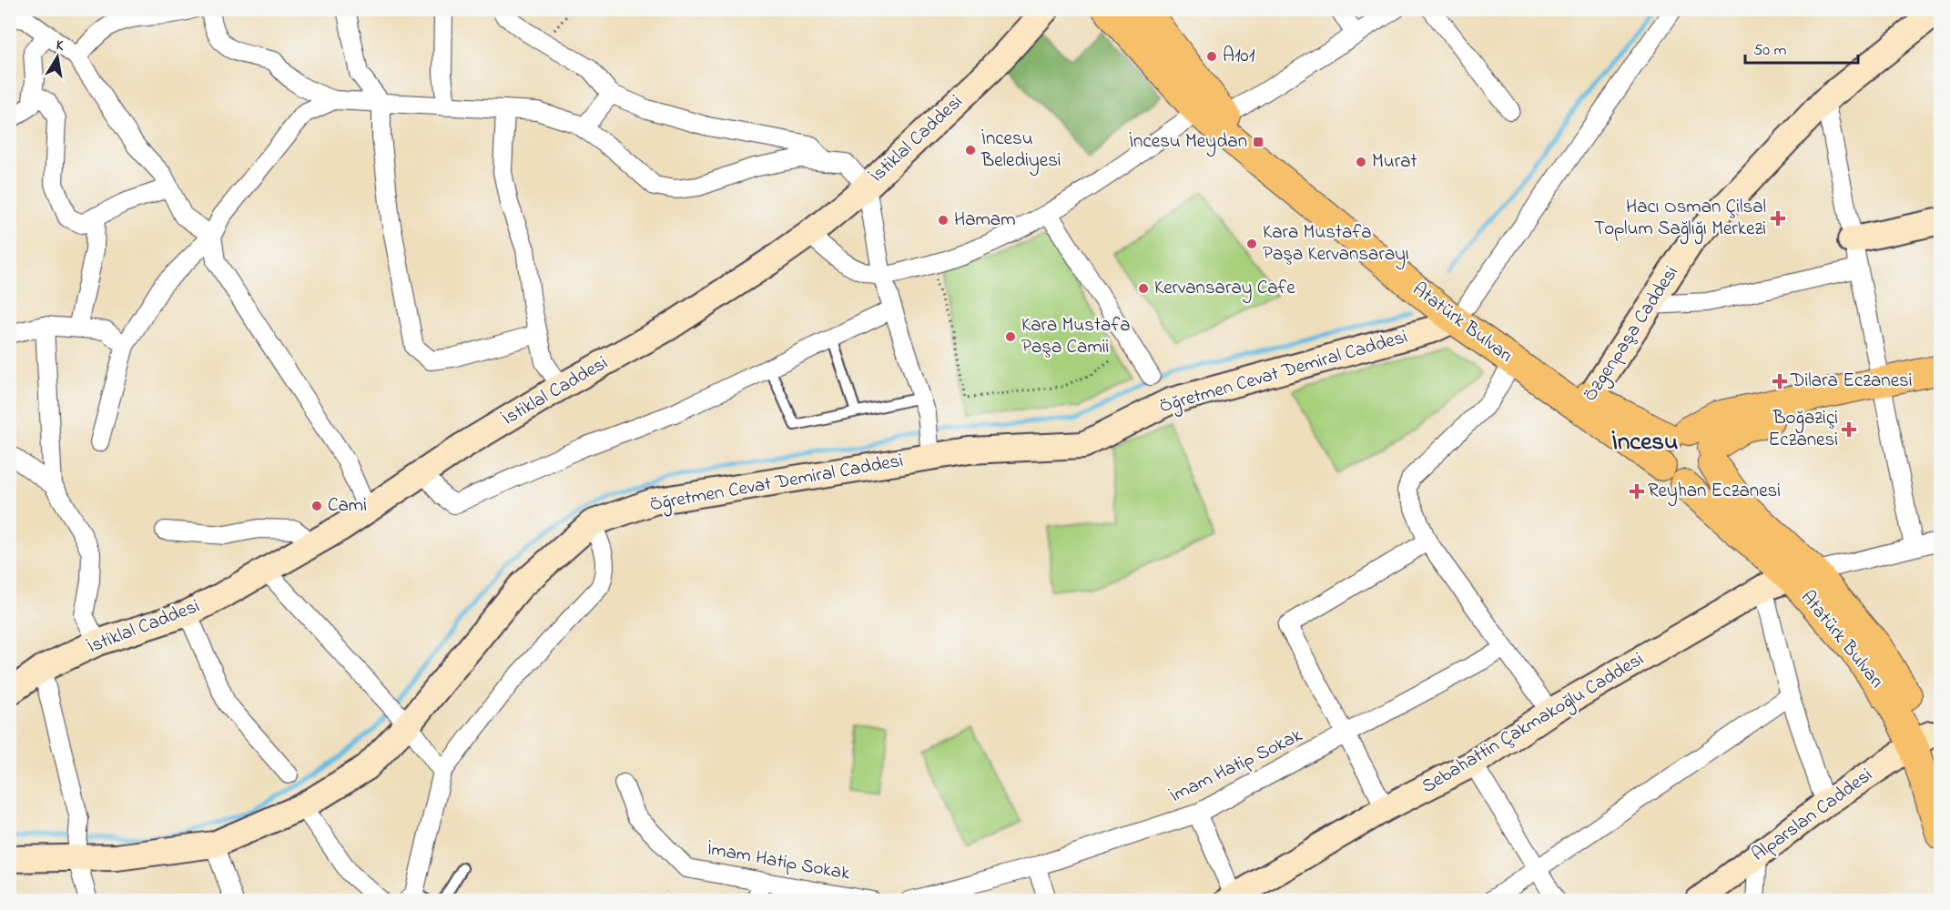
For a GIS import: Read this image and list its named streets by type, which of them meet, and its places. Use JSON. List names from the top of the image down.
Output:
{
  "streets": {
    "main road": [
      "İstiklal Caddesi",
      "Atatürk Bulvarı",
      "Özgenpaşa Caddesi",
      "Öğretmen Cevat Demiral Caddesi",
      "Sebahattin Çakmakoğlu Caddesi",
      "Alparslan Caddesi"
    ],
    "street": ["İmam Hatip Sokak"]
  },
  "crossings": [
    ["Atatürk Bulvarı", "Özgenpaşa Caddesi"],
    ["Atatürk Bulvarı", "Öğretmen Cevat Demiral Caddesi"],
    ["Atatürk Bulvarı", "Sebahattin Çakmakoğlu Caddesi"],
    ["Atatürk Bulvarı", "Alparslan Caddesi"]
  ],
  "districts": ["İncesu"],
  "places": {
    "other": [
      "A101",
      "İncesu Belediyesi",
      "Murat",
      "Hamam",
      "Kara Mustafa Paşa Kervansarayı",
      "Kervansaray Cafe",
      "Kara Mustafa Paşa Camii",
      "Cami"
    ],
    "transit": ["İncesu Meydan"],
    "health": [
      "Hacı Osman Çilsal Toplum Sağlığı Merkezi",
      "Dilara Eczanesi",
      "Boğaziçi Eczanesi",
      "Reyhan Eczanesi"
    ]
  },
  "scale_bar": "50 m",
  "north": "top"
}
